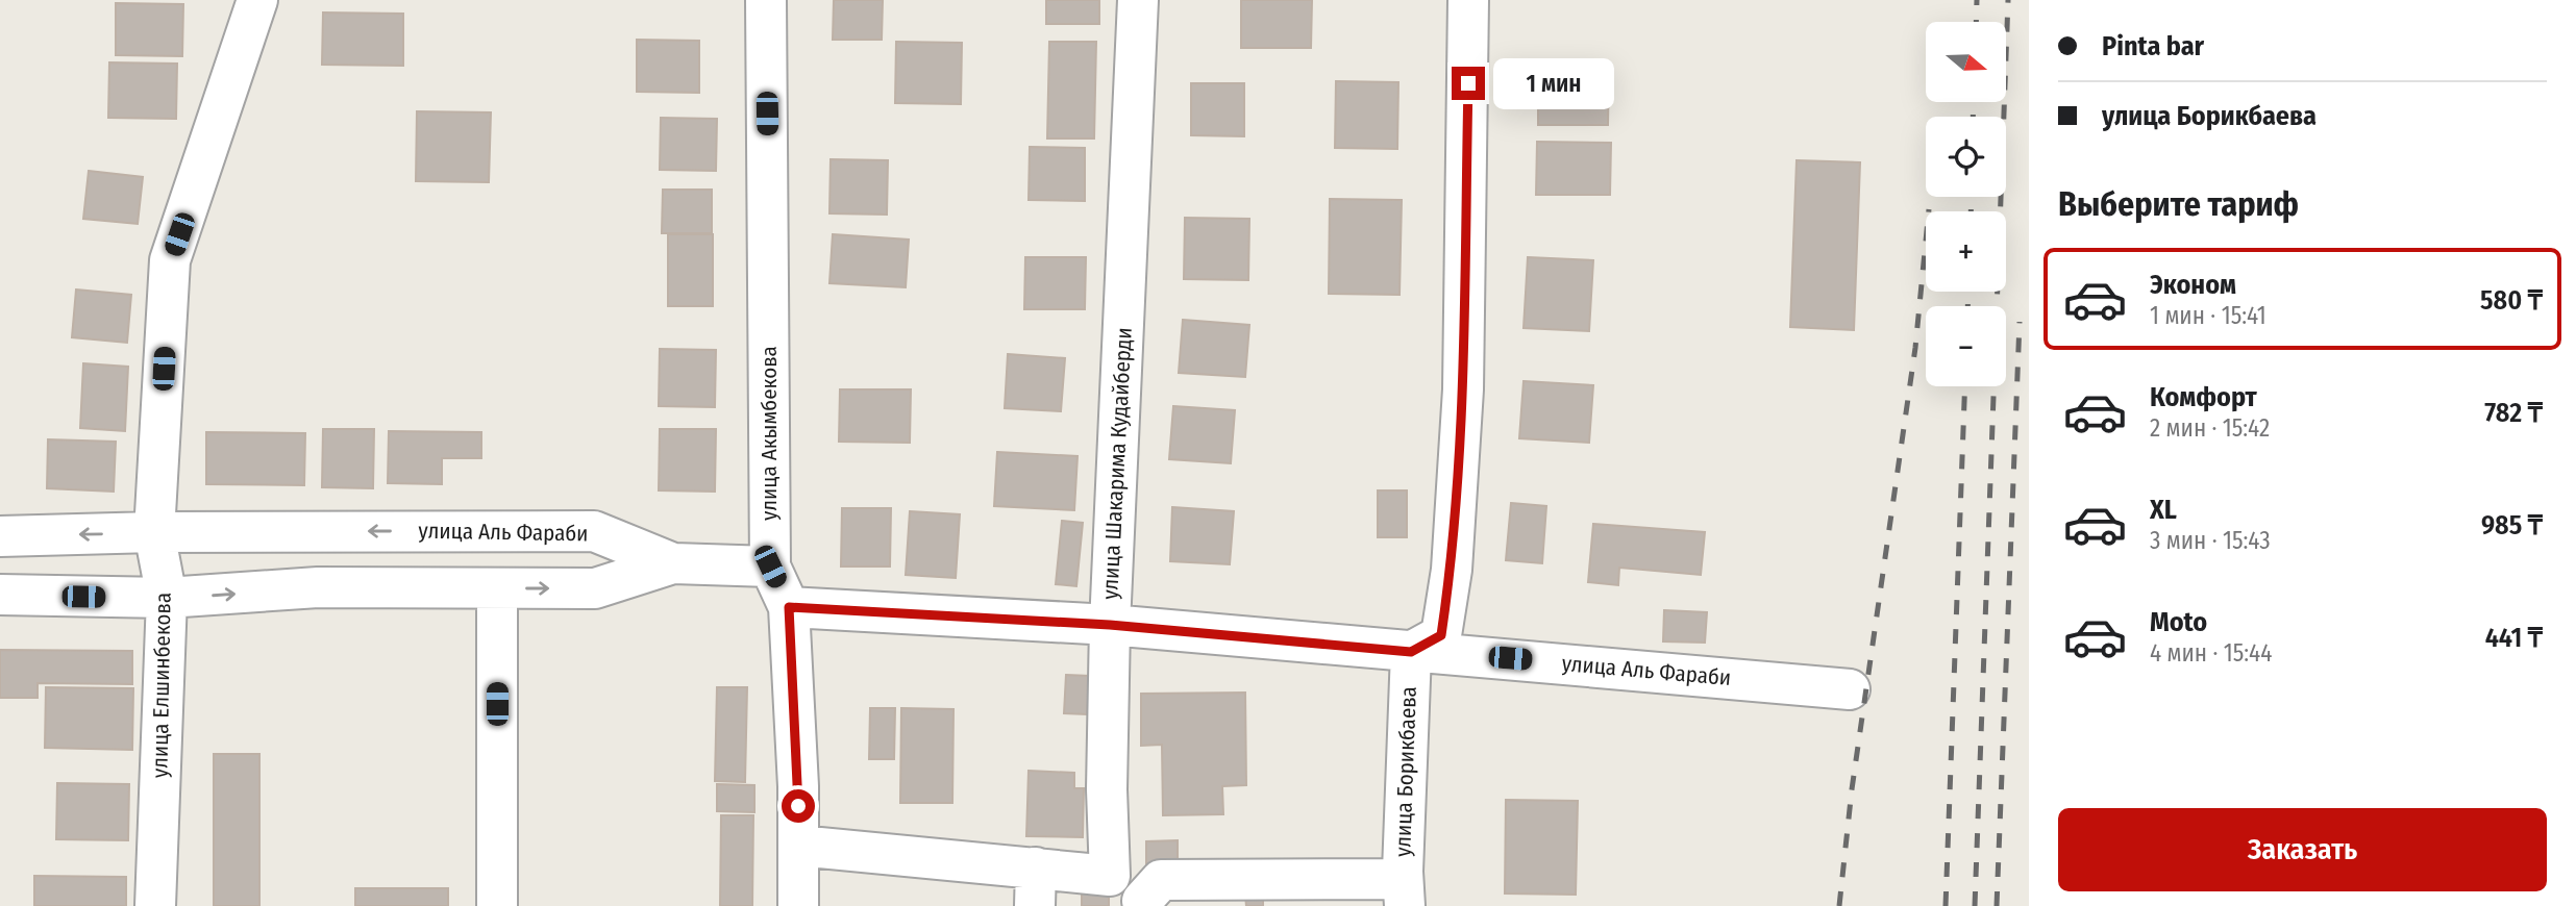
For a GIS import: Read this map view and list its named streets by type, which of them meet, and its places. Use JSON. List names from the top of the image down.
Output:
{
  "streets": {
    "street": [
      "улица Акымбекова",
      "улица Шакарима Кудайберди",
      "улица Аль Фараби",
      "улица Елшинбекова",
      "улица Борикбаева"
    ]
  },
  "crossings": [
    ["улица Акымбекова", "улица Аль Фараби"],
    ["улица Шакарима Кудайберди", "улица Аль Фараби"],
    ["улица Аль Фараби", "улица Елшинбекова"],
    ["улица Аль Фараби", "улица Борикбаева"]
  ],
  "north": "right",
  "page": {
    "banner": ["Pinta bar", "улица Борикбаева"],
    "map_buttons": ["+", "−"],
    "bubble": "1 мин",
    "heading": "Выберите тариф",
    "list": [
      {
        "name": "Эконом",
        "note": "1 мин · 15:41",
        "value": "580 ₸"
      },
      {
        "name": "Комфорт",
        "note": "2 мин · 15:42",
        "value": "782 ₸"
      },
      {
        "name": "XL",
        "note": "3 мин · 15:43",
        "value": "985 ₸"
      },
      {
        "name": "Moto",
        "note": "4 мин · 15:44",
        "value": "441 ₸"
      }
    ],
    "buttons": "Заказать"
  }
}
